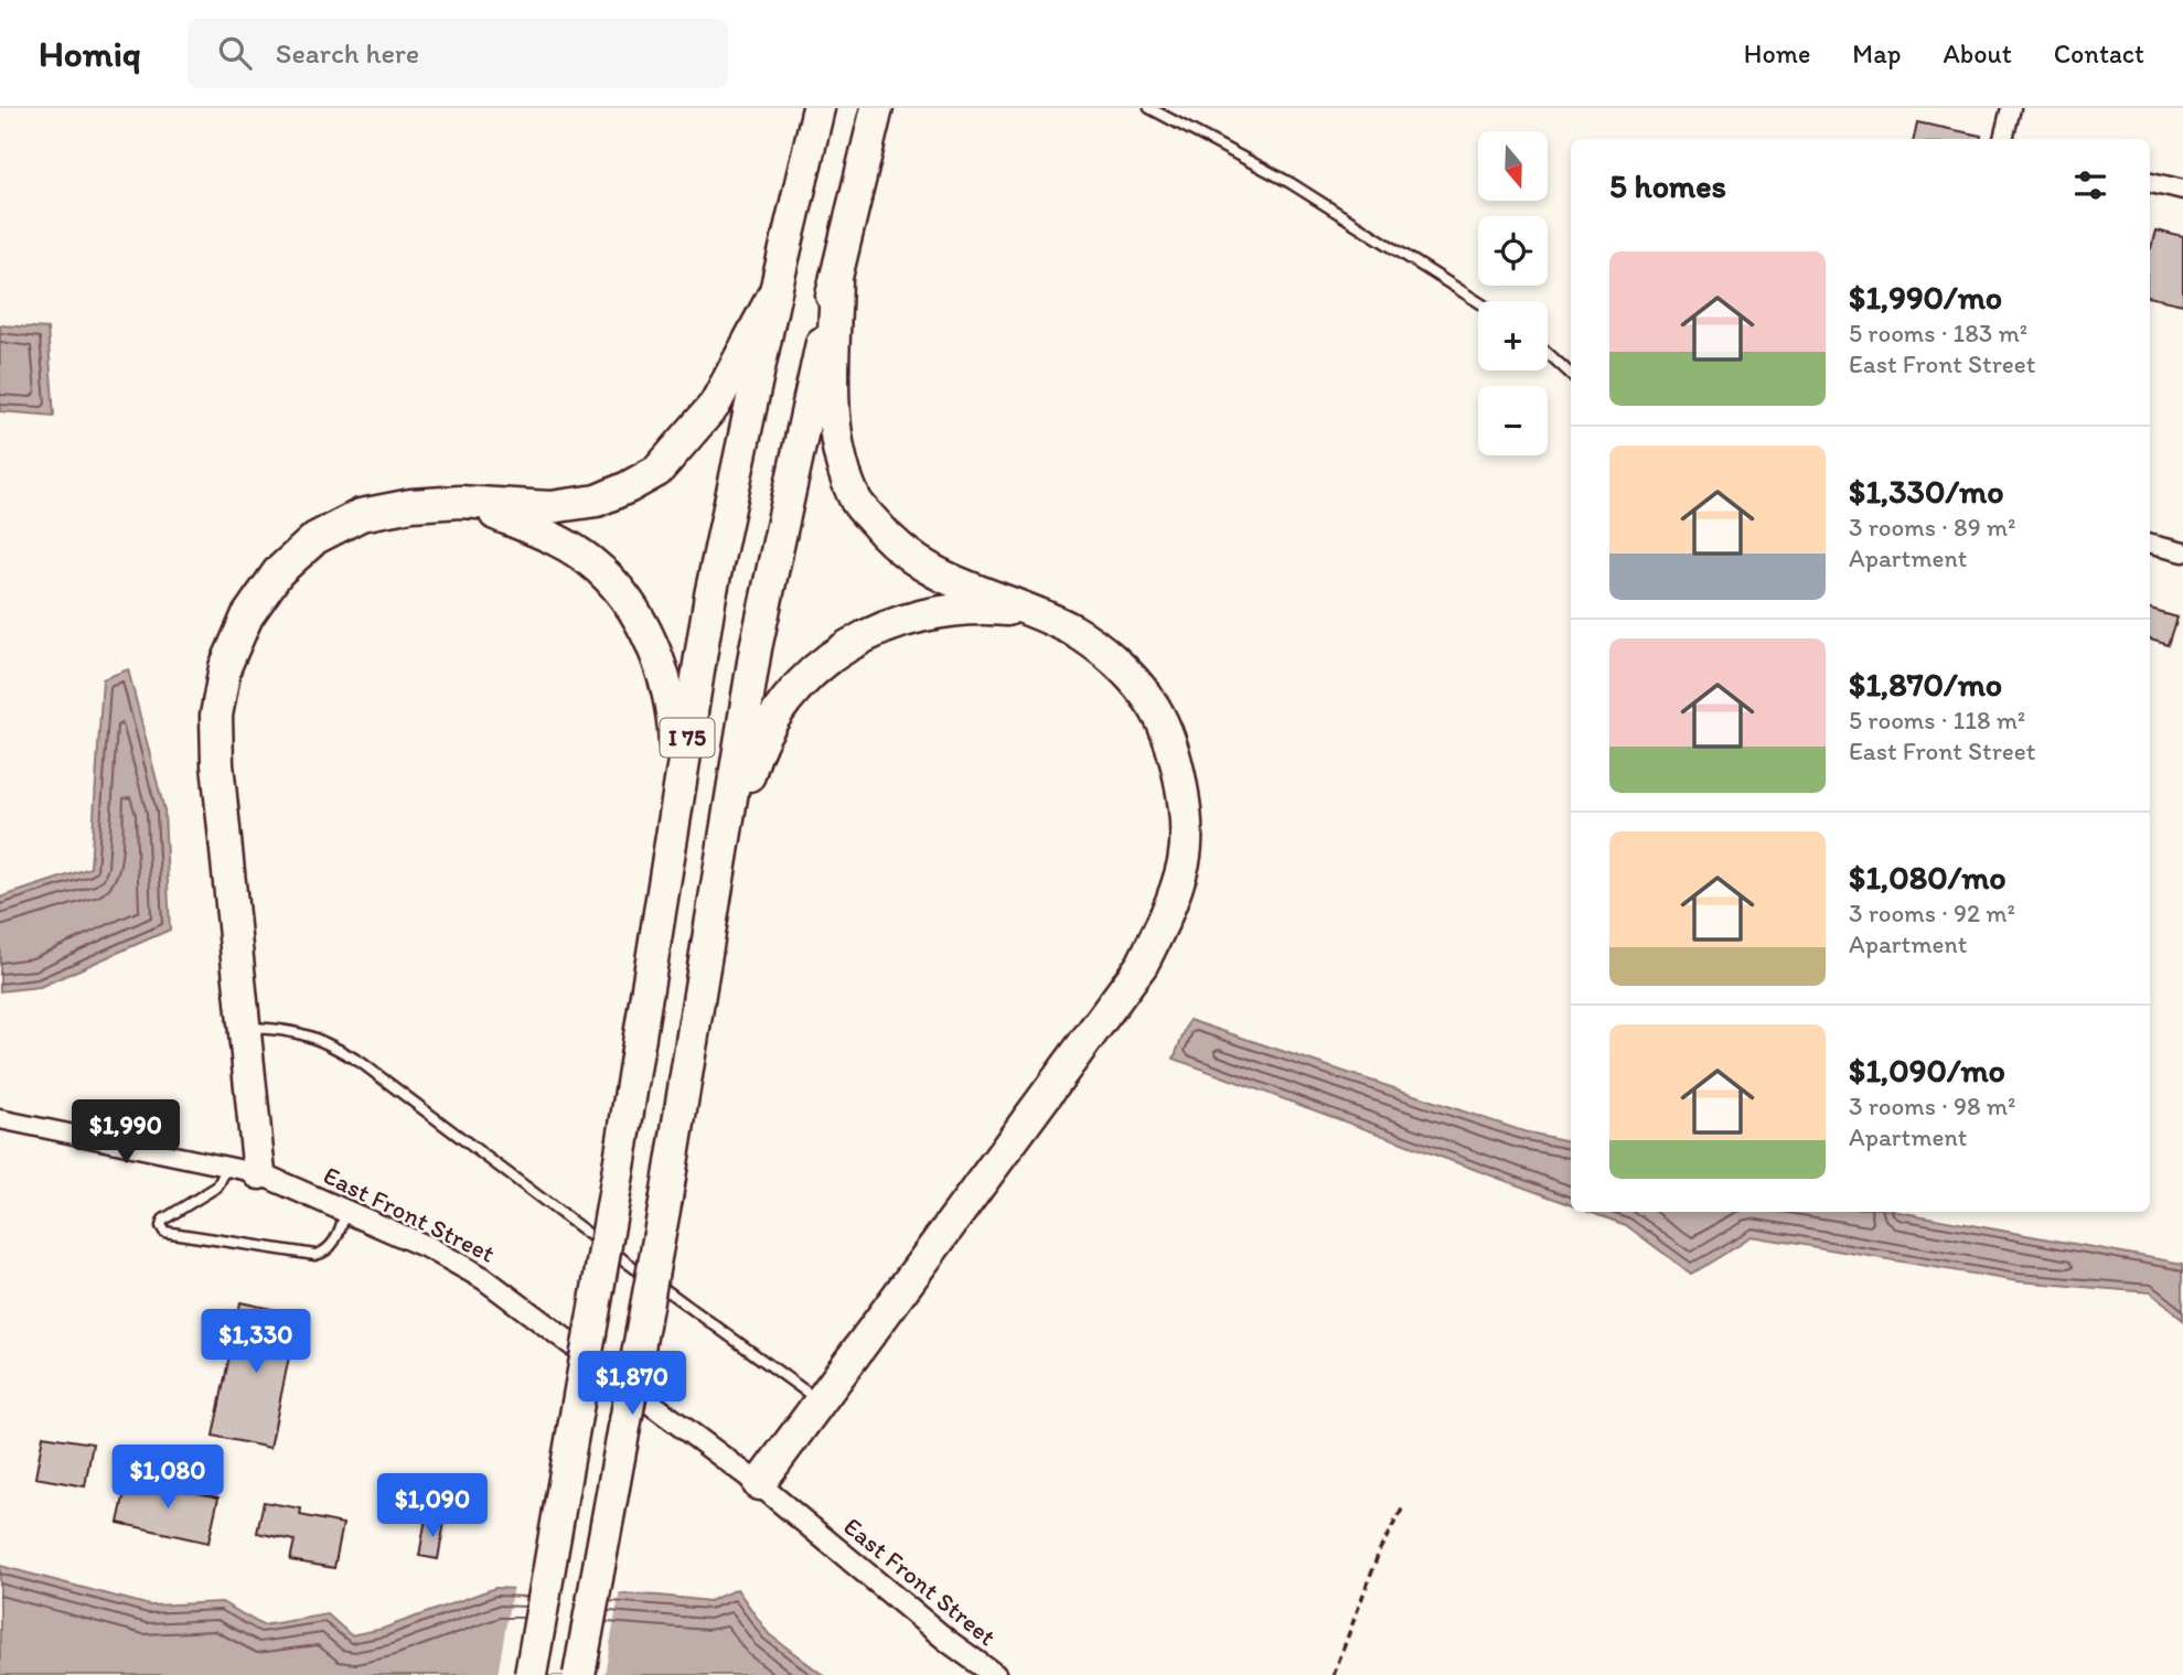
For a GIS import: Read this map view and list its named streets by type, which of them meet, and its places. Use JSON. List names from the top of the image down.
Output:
{
  "streets": {
    "highway": ["I 75"],
    "street": ["East Front Street"]
  },
  "north": "bottom",
  "page": {
    "header": "Homiq",
    "search": "Search here",
    "nav": [
      "Home",
      "Map",
      "About",
      "Contact"
    ],
    "map_buttons": ["+", "−"],
    "heading": "5 homes",
    "list": [
      {
        "name": "$1,990/mo",
        "note": "5 rooms · 183 m² · East Front Street"
      },
      {
        "name": "$1,330/mo",
        "note": "3 rooms · 89 m² · Apartment"
      },
      {
        "name": "$1,870/mo",
        "note": "5 rooms · 118 m² · East Front Street"
      },
      {
        "name": "$1,080/mo",
        "note": "3 rooms · 92 m² · Apartment"
      },
      {
        "name": "$1,090/mo",
        "note": "3 rooms · 98 m² · Apartment"
      }
    ],
    "price": [
      "$1,990",
      "$1,330",
      "$1,870",
      "$1,080",
      "$1,090"
    ]
  }
}
